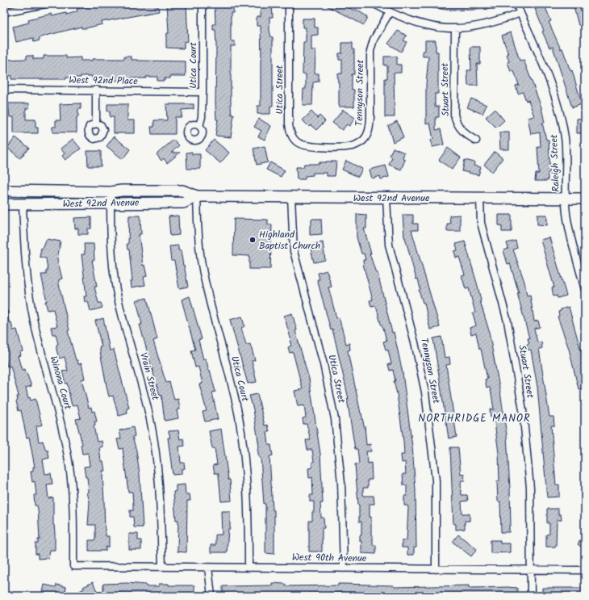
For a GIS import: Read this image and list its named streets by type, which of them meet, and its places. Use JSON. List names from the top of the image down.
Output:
{
  "streets": {
    "main road": ["West 92nd Avenue"],
    "street": [
      "Utica Court",
      "West 92nd Place",
      "Utica Street",
      "Stuart Street",
      "Tennyson Street",
      "Raleigh Street",
      "Vrain Street",
      "Winona Court",
      "West 90th Avenue"
    ]
  },
  "crossings": [
    ["Utica Court", "West 92nd Place"],
    ["Utica Court", "West 92nd Avenue"],
    ["Utica Court", "West 90th Avenue"],
    ["Utica Street", "Tennyson Street"],
    ["Utica Street", "West 92nd Avenue"],
    ["Utica Street", "West 90th Avenue"],
    ["Stuart Street", "West 92nd Avenue"],
    ["Stuart Street", "West 90th Avenue"],
    ["Tennyson Street", "West 92nd Avenue"],
    ["Tennyson Street", "West 90th Avenue"],
    ["Raleigh Street", "West 92nd Avenue"],
    ["West 92nd Avenue", "Vrain Street"],
    ["West 92nd Avenue", "Winona Court"],
    ["Vrain Street", "West 90th Avenue"],
    ["Winona Court", "West 90th Avenue"]
  ],
  "districts": ["NORTHRIDGE MANOR"],
  "places": ["Highland Baptist Church"]
}
